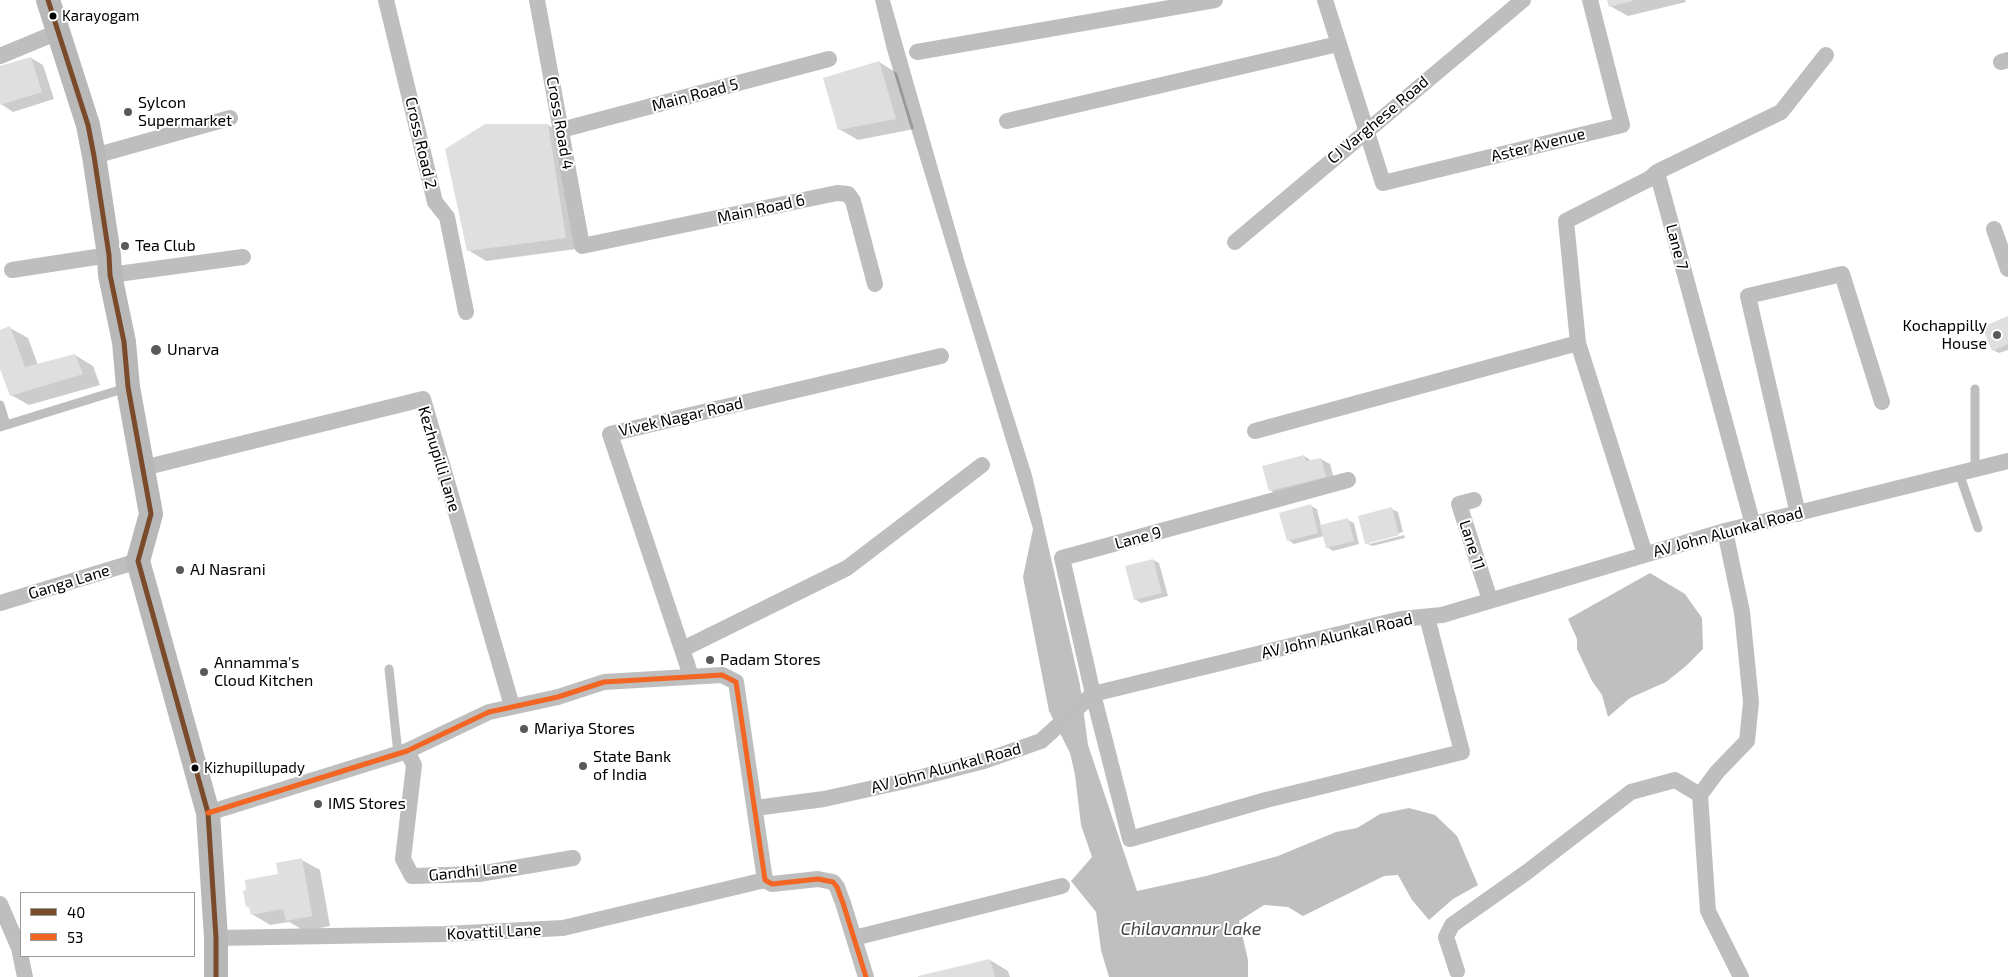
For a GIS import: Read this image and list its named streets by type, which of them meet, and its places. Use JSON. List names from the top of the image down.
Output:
{
  "streets": {
    "street": [
      "Main Road 5",
      "CJ Varghese Road",
      "Cross Road 4",
      "Cross Road 2",
      "Aster Avenue",
      "Main Road 6",
      "Lane 7",
      "Vivek Nagar Road",
      "Kezhupilli Lane",
      "AV John Alunkal Road",
      "Lane 9",
      "Lane 11",
      "Ganga Lane",
      "Gandhi Lane",
      "Kovattil Lane"
    ]
  },
  "crossings": [
    ["Main Road 5", "Cross Road 4"],
    ["CJ Varghese Road", "Aster Avenue"],
    ["Cross Road 4", "Main Road 6"],
    ["Lane 7", "AV John Alunkal Road"],
    ["AV John Alunkal Road", "Lane 9"],
    ["AV John Alunkal Road", "Lane 11"]
  ],
  "water": ["Chilavannur Lake"],
  "places": [
    "Karayogam",
    "Sylcon Supermarket",
    "Tea Club",
    "Kochappilly House",
    "Unarva",
    "AJ Nasrani",
    "Padam Stores",
    "Annamma's Cloud Kitchen",
    "Mariya Stores",
    "State Bank of India",
    "Kizhupillupady",
    "IMS Stores"
  ],
  "lines": ["transit line 40", "transit line 53"],
  "legend": ["40", "53"]
}
